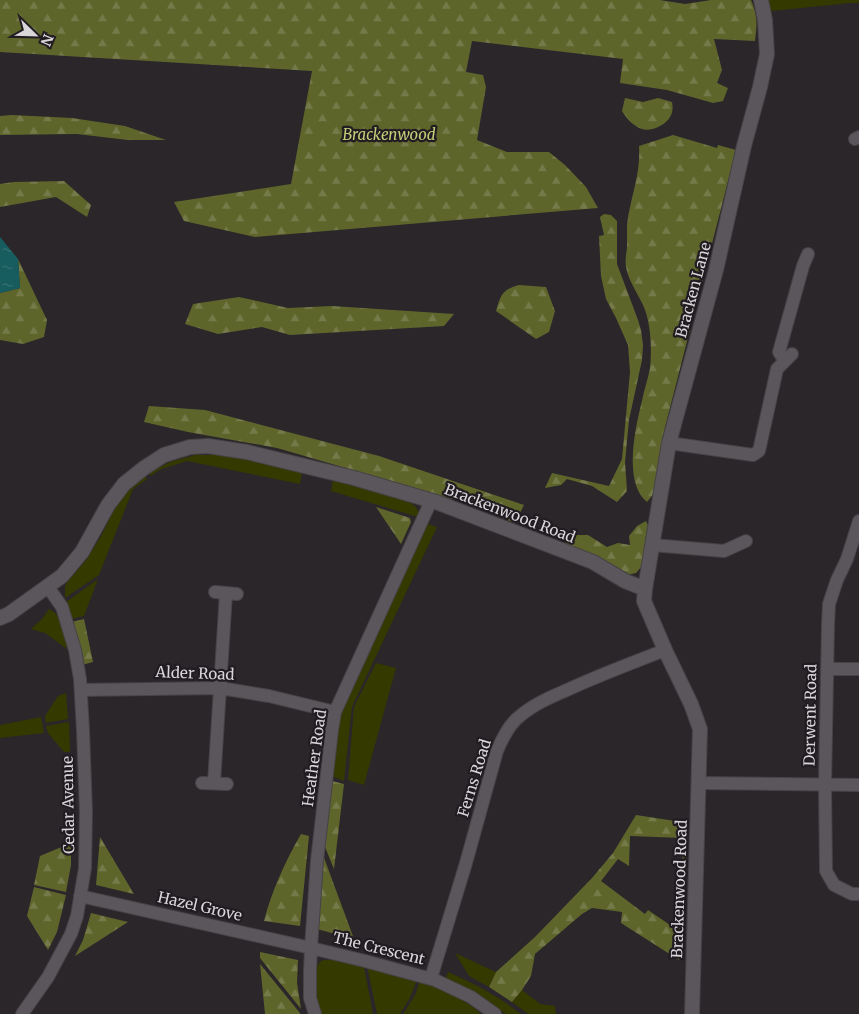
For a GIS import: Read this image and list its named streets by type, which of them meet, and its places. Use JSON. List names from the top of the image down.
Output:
{
  "streets": {
    "street": [
      "Bracken Lane",
      "Brackenwood Road",
      "Alder Road",
      "Derwent Road",
      "Heather Road",
      "Ferns Road",
      "Cedar Avenue",
      "Hazel Grove",
      "The Crescent"
    ]
  },
  "crossings": [
    ["Bracken Lane", "Brackenwood Road"],
    ["Brackenwood Road", "Heather Road"],
    ["Brackenwood Road", "Ferns Road"],
    ["Brackenwood Road", "Cedar Avenue"],
    ["Alder Road", "Heather Road"],
    ["Alder Road", "Cedar Avenue"],
    ["Heather Road", "Hazel Grove"],
    ["Heather Road", "The Crescent"],
    ["Ferns Road", "The Crescent"],
    ["Cedar Avenue", "Hazel Grove"],
    ["Hazel Grove", "The Crescent"]
  ],
  "parks": ["Brackenwood"],
  "north": "bottom right"
}
